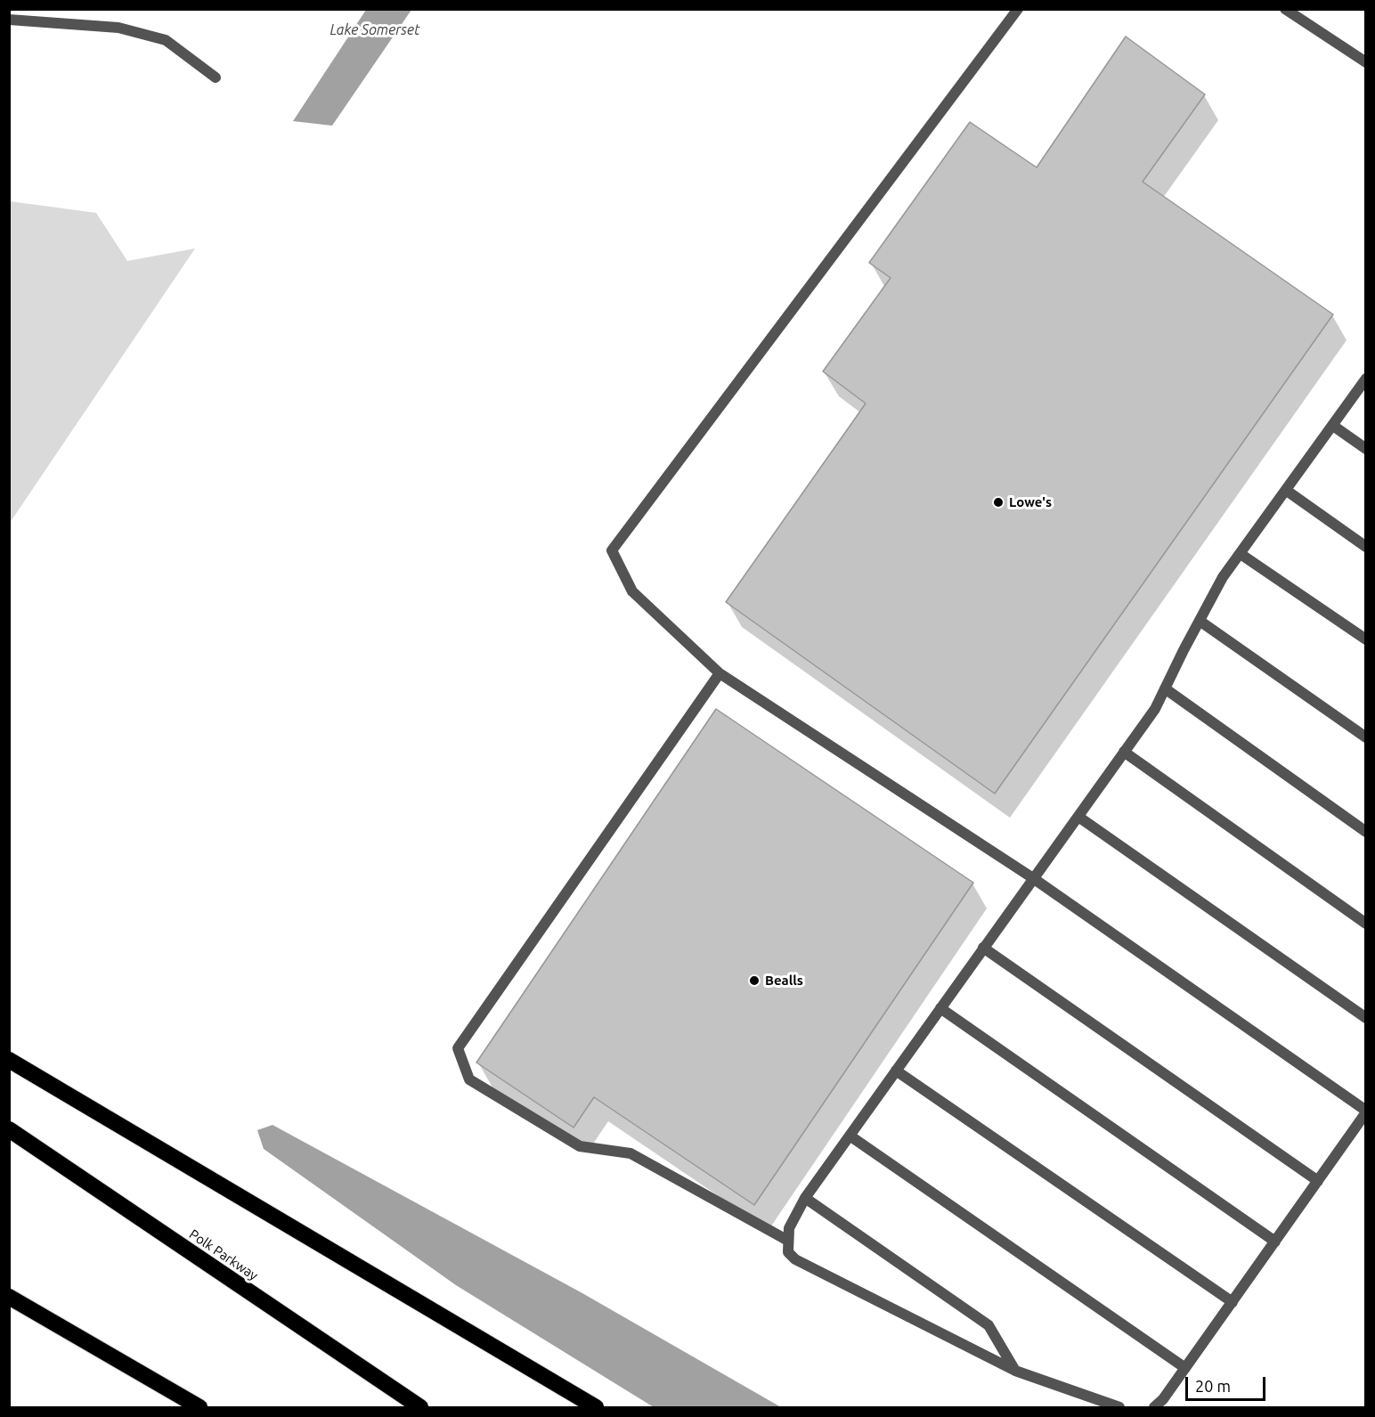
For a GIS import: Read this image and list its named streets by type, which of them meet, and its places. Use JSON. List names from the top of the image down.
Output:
{
  "streets": {
    "highway": ["Polk Parkway"]
  },
  "water": ["Lake Somerset"],
  "places": ["Lowe's", "Bealls"],
  "scale_bar": "20 m"
}
